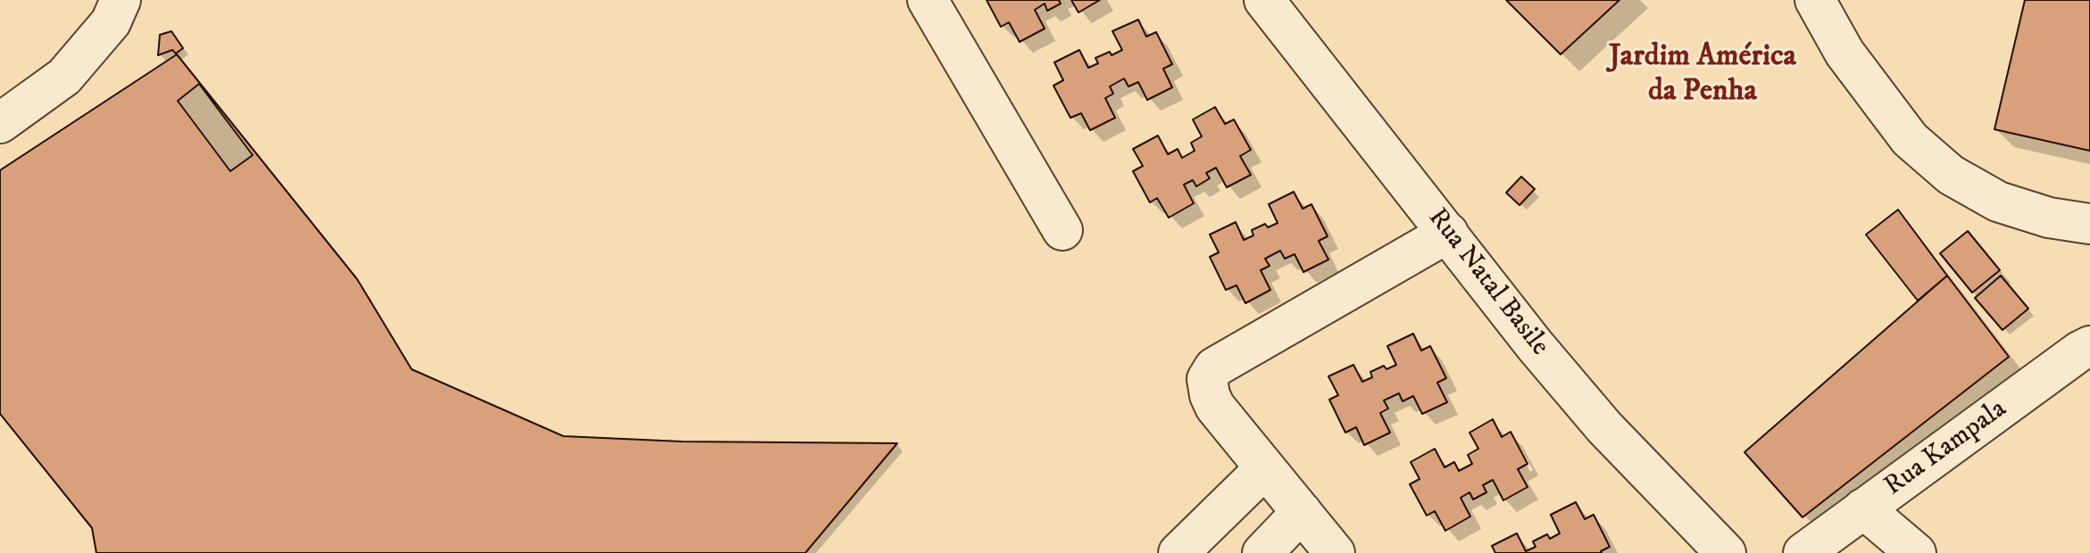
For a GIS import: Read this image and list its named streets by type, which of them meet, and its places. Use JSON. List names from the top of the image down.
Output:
{
  "streets": {
    "street": ["Rua Natal Basile", "Rua Kampala"]
  },
  "districts": ["Jardim América da Penha"]
}
